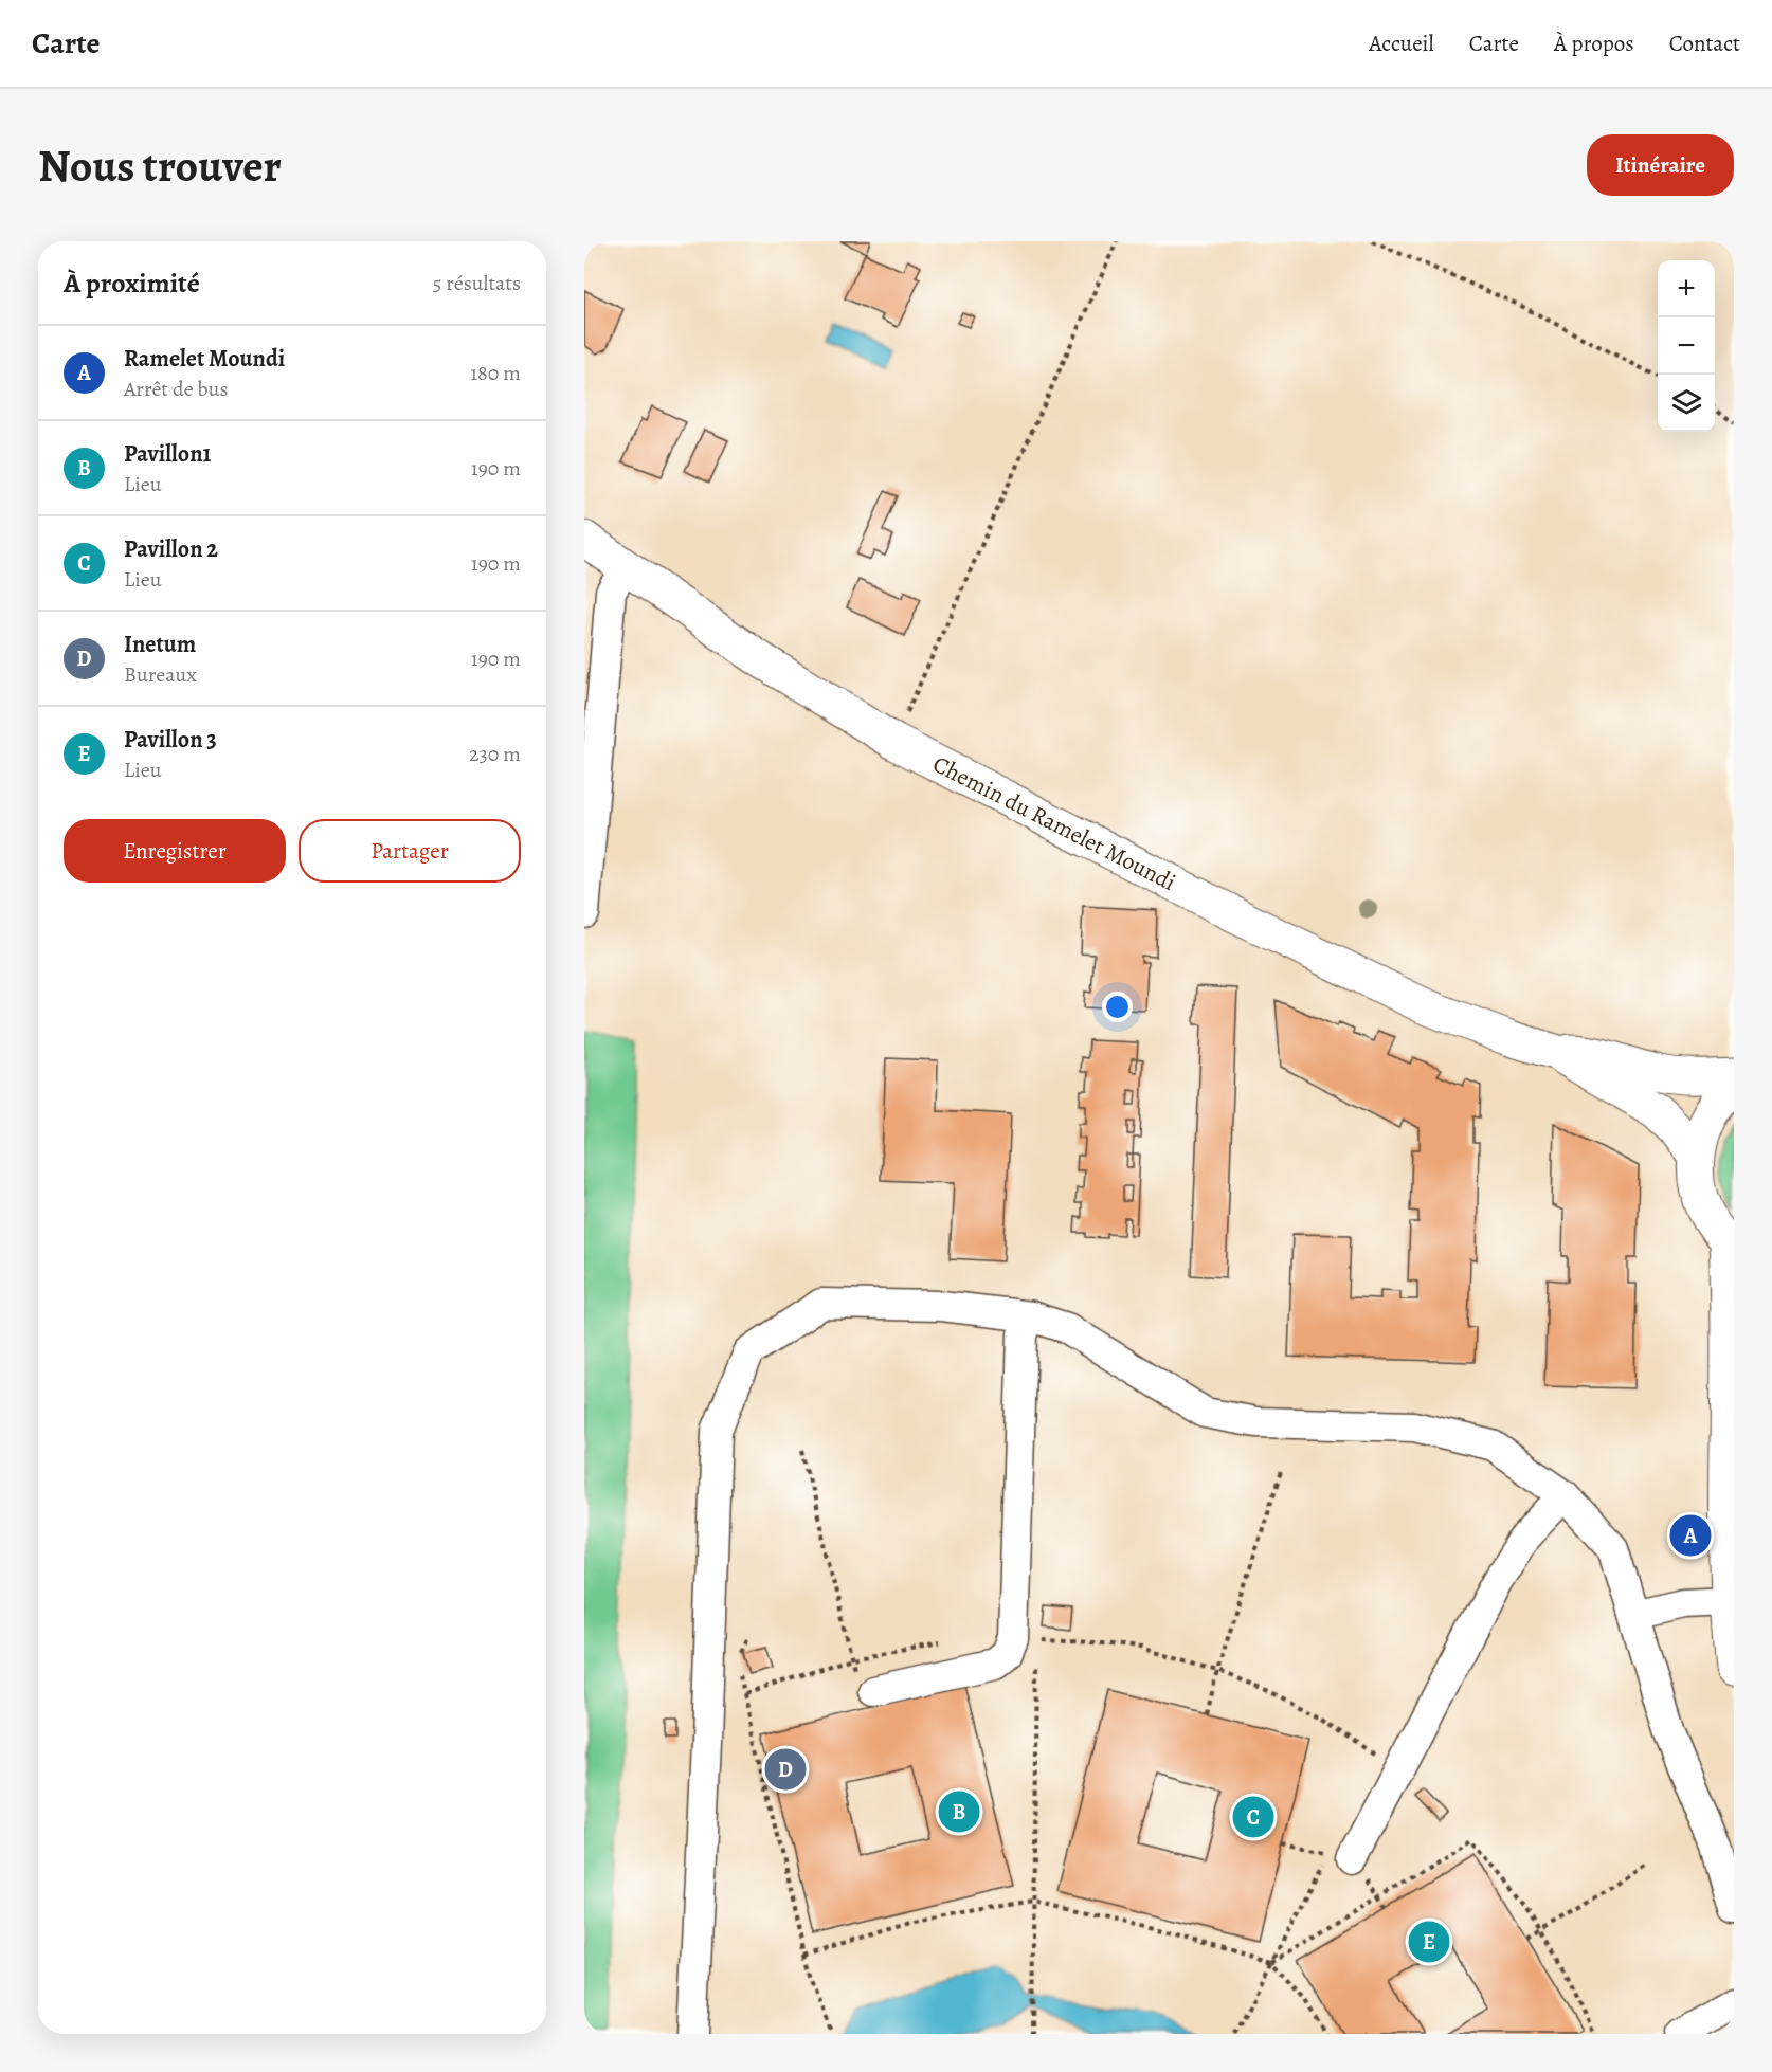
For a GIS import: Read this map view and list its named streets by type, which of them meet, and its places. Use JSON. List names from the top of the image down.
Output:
{
  "streets": {
    "main road": ["Chemin du Ramelet Moundi"]
  },
  "page": {
    "header": "Carte",
    "nav": [
      "Accueil",
      "Carte",
      "À propos",
      "Contact"
    ],
    "buttons": [
      "Itinéraire",
      ["Enregistrer", "Partager"]
    ],
    "title": "Nous trouver",
    "heading": ["À proximité", "5 résultats"],
    "map_buttons": ["+", "−"],
    "list": [
      {
        "mark": "A",
        "name": "Ramelet Moundi",
        "note": "Arrêt de bus",
        "value": "180 m"
      },
      {
        "mark": "B",
        "name": "Pavillon1",
        "note": "Lieu",
        "value": "190 m"
      },
      {
        "mark": "C",
        "name": "Pavillon 2",
        "note": "Lieu",
        "value": "190 m"
      },
      {
        "mark": "D",
        "name": "Inetum",
        "note": "Bureaux",
        "value": "190 m"
      },
      {
        "mark": "E",
        "name": "Pavillon 3",
        "note": "Lieu",
        "value": "230 m"
      }
    ],
    "pins": [
      "A",
      "D",
      "B",
      "C",
      "E"
    ]
  }
}
